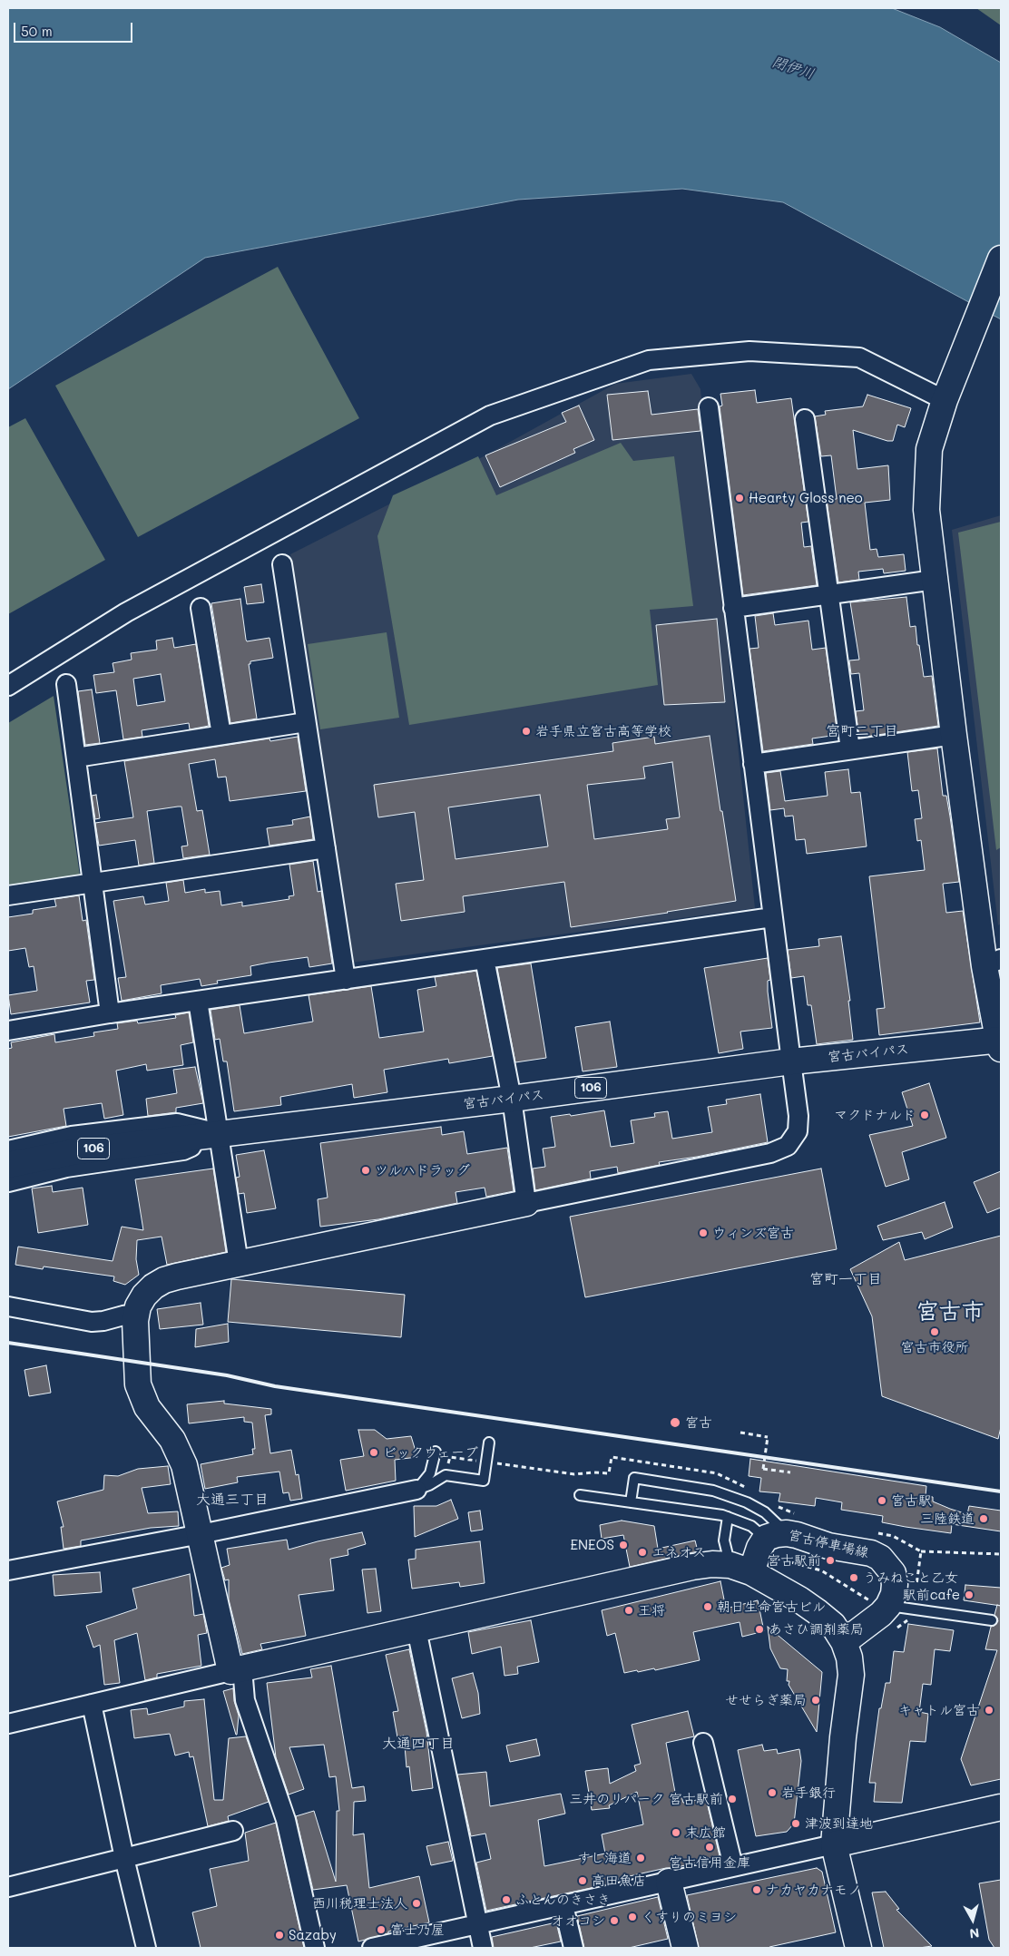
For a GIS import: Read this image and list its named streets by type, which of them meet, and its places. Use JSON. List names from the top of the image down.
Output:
{
  "streets": {
    "main road": ["宮古バイパス", "106", "宮古停車場線"]
  },
  "districts": [
    "宮町二丁目",
    "宮町一丁目",
    "宮古市",
    "大通三丁目",
    "大通四丁目"
  ],
  "water": ["閉伊川"],
  "places": [
    "Hearty Gloss neo",
    "岩手県立宮古高等学校",
    "マクドナルド",
    "ツルハドラッグ",
    "ウィンズ宮古",
    "宮古市役所",
    "宮古",
    "ビックウェーブ",
    "宮古駅",
    "三陸鉄道",
    "ENEOS",
    "エネオス",
    "宮古駅前",
    "うみねこと乙女",
    "駅前cafe",
    "朝日生命宮古ビル",
    "王将",
    "あさひ調剤薬局",
    "せせらぎ薬局",
    "キャトル宮古",
    "岩手銀行",
    "三井のリパーク 宮古駅前",
    "津波到達地",
    "末広館",
    "宮古信用金庫",
    "すし海道",
    "高田魚店",
    "ナカヤカナモノ",
    "ふとんのきさき",
    "西川税理士法人",
    "くすりのミヨシ",
    "オオコシ",
    "富士乃屋",
    "Sazaby"
  ],
  "scale_bar": "50 m",
  "north": "bottom"
}
